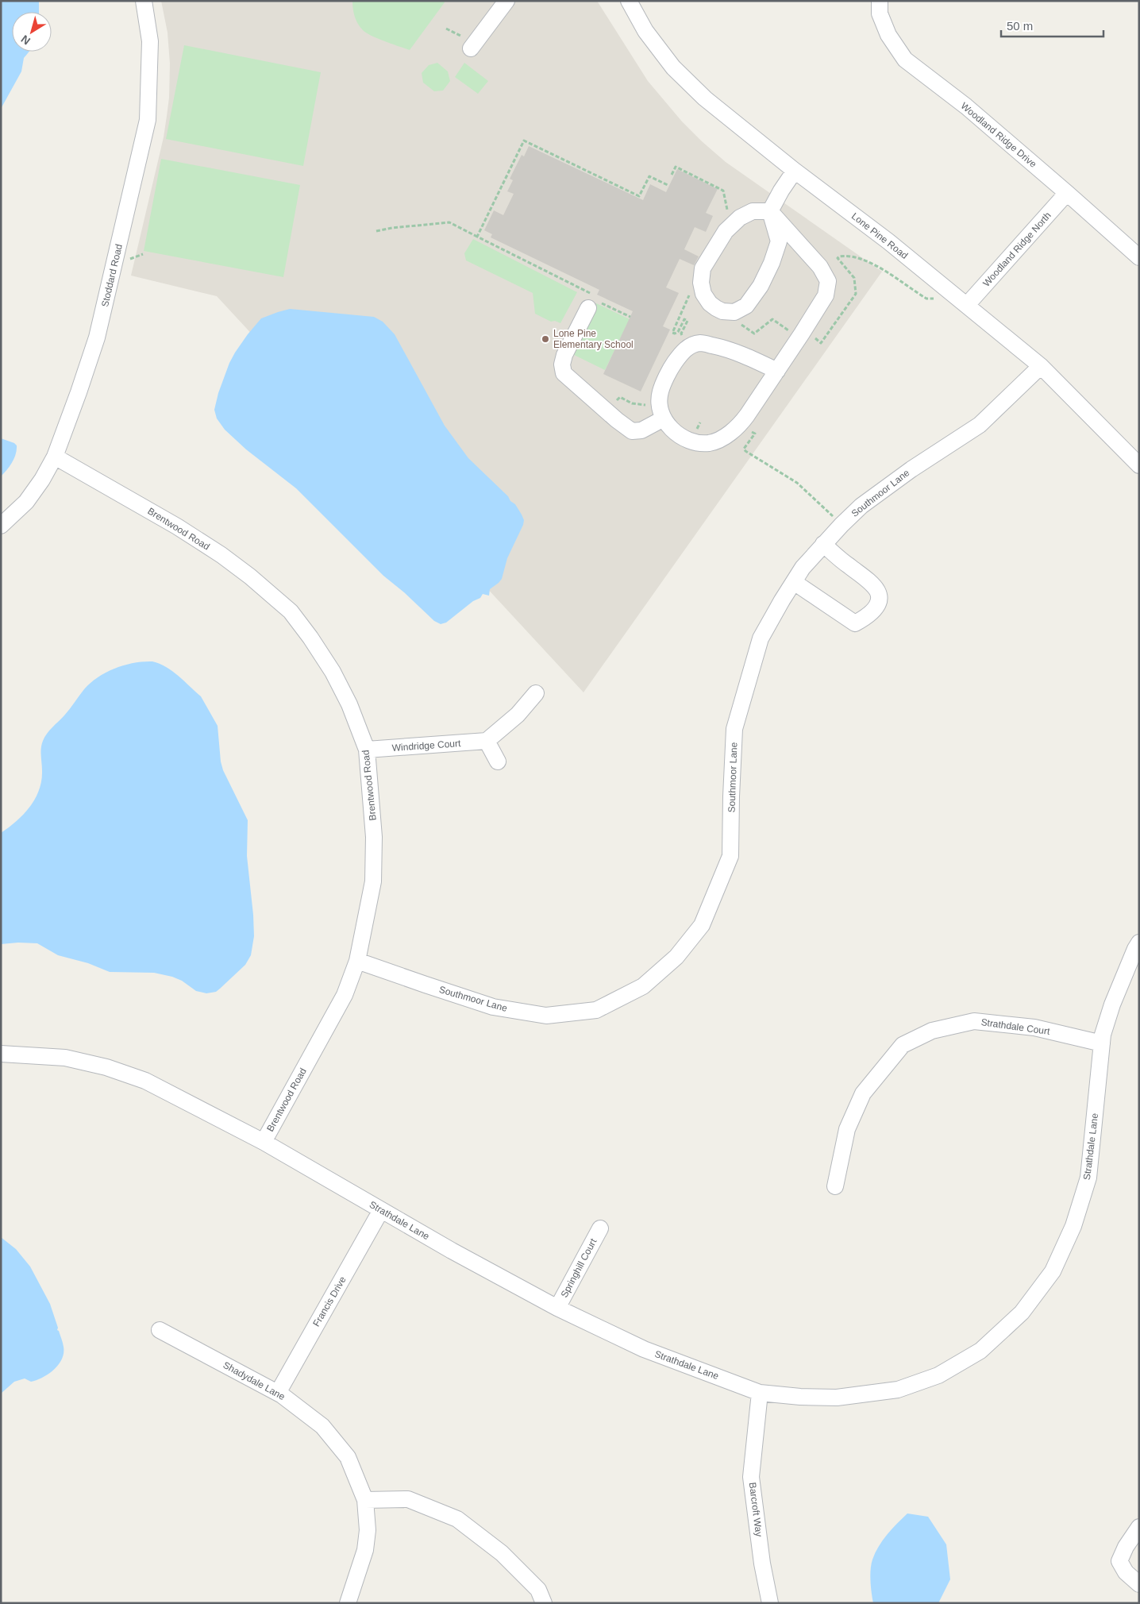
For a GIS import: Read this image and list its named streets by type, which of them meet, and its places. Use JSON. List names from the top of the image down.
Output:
{
  "streets": {
    "street": [
      "Woodland Ridge Drive",
      "Lone Pine Road",
      "Woodland Ridge North",
      "Stoddard Road",
      "Southmoor Lane",
      "Brentwood Road",
      "Windridge Court",
      "Strathdale Court",
      "Strathdale Lane",
      "Springhill Court",
      "Francis Drive",
      "Shadydale Lane",
      "Barcroft Way"
    ]
  },
  "crossings": [
    ["Woodland Ridge Drive", "Woodland Ridge North"],
    ["Lone Pine Road", "Woodland Ridge North"],
    ["Lone Pine Road", "Southmoor Lane"],
    ["Stoddard Road", "Brentwood Road"],
    ["Southmoor Lane", "Brentwood Road"],
    ["Brentwood Road", "Windridge Court"],
    ["Brentwood Road", "Strathdale Lane"],
    ["Strathdale Court", "Strathdale Lane"],
    ["Strathdale Lane", "Springhill Court"],
    ["Strathdale Lane", "Francis Drive"],
    ["Strathdale Lane", "Barcroft Way"],
    ["Francis Drive", "Shadydale Lane"]
  ],
  "places": ["Lone Pine Elementary School"],
  "scale_bar": "50 m",
  "north": "bottom left"
}
